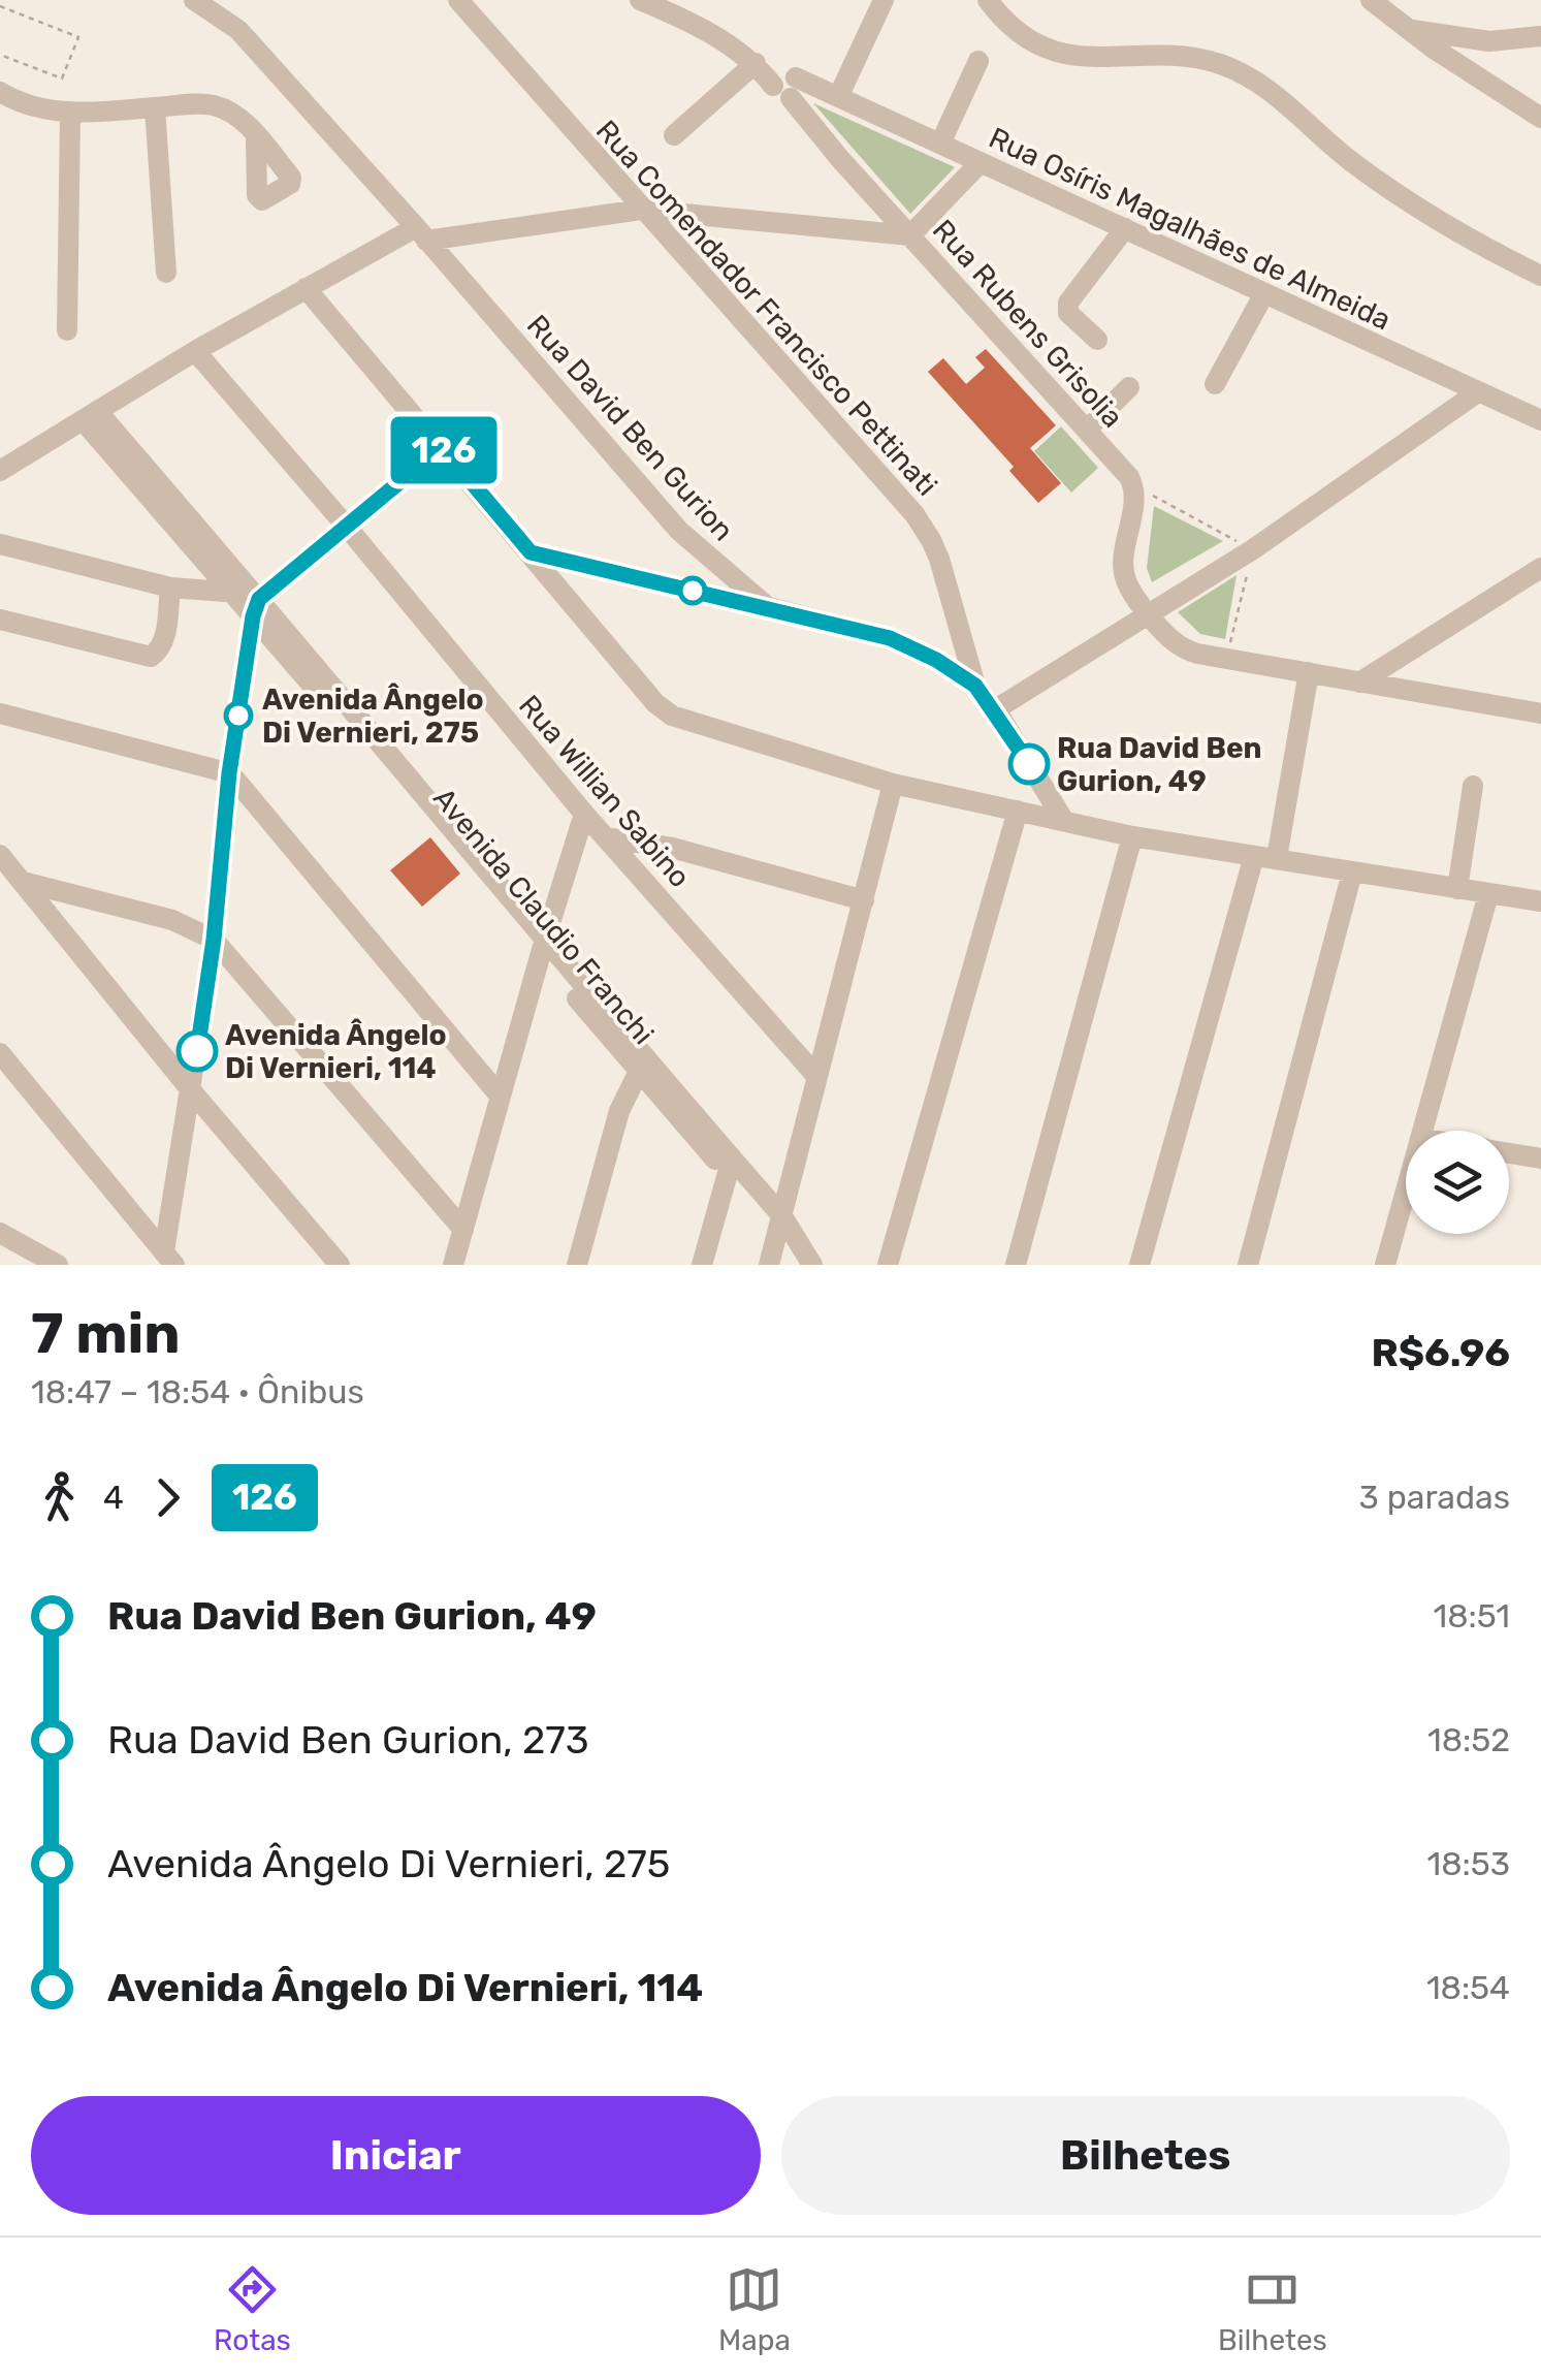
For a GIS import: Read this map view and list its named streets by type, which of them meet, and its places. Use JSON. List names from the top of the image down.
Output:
{
  "streets": {
    "street": [
      "Rua Osíris Magalhães de Almeida",
      "Rua Comendador Francisco Pettinati",
      "Rua Rubens Grisolia",
      "Rua David Ben Gurion",
      "Rua Willian Sabino",
      "Avenida Claudio Franchi"
    ]
  },
  "crossings": [
    ["Rua Osíris Magalhães de Almeida", "Rua Rubens Grisolia"],
    ["Rua Comendador Francisco Pettinati", "Rua David Ben Gurion"]
  ],
  "places": ["Avenida Ângelo Di Vernieri, 275", "Rua David Ben Gurion, 49", "Avenida Ângelo Di Vernieri, 114"],
  "lines": ["bus line 126"],
  "page": {
    "on_map": "126",
    "heading": ["7 min", "18:47 – 18:54 · Ônibus", "R$6.96"],
    "legs": ["4", "126", "3 paradas"],
    "list": [
      {
        "name": "Rua David Ben Gurion, 49",
        "value": "18:51"
      },
      {
        "name": "Rua David Ben Gurion, 273",
        "value": "18:52"
      },
      {
        "name": "Avenida Ângelo Di Vernieri, 275",
        "value": "18:53"
      },
      {
        "name": "Avenida Ângelo Di Vernieri, 114",
        "value": "18:54"
      }
    ],
    "buttons": ["Iniciar", "Bilhetes"],
    "tabs": ["Rotas", "Mapa", "Bilhetes"]
  }
}
